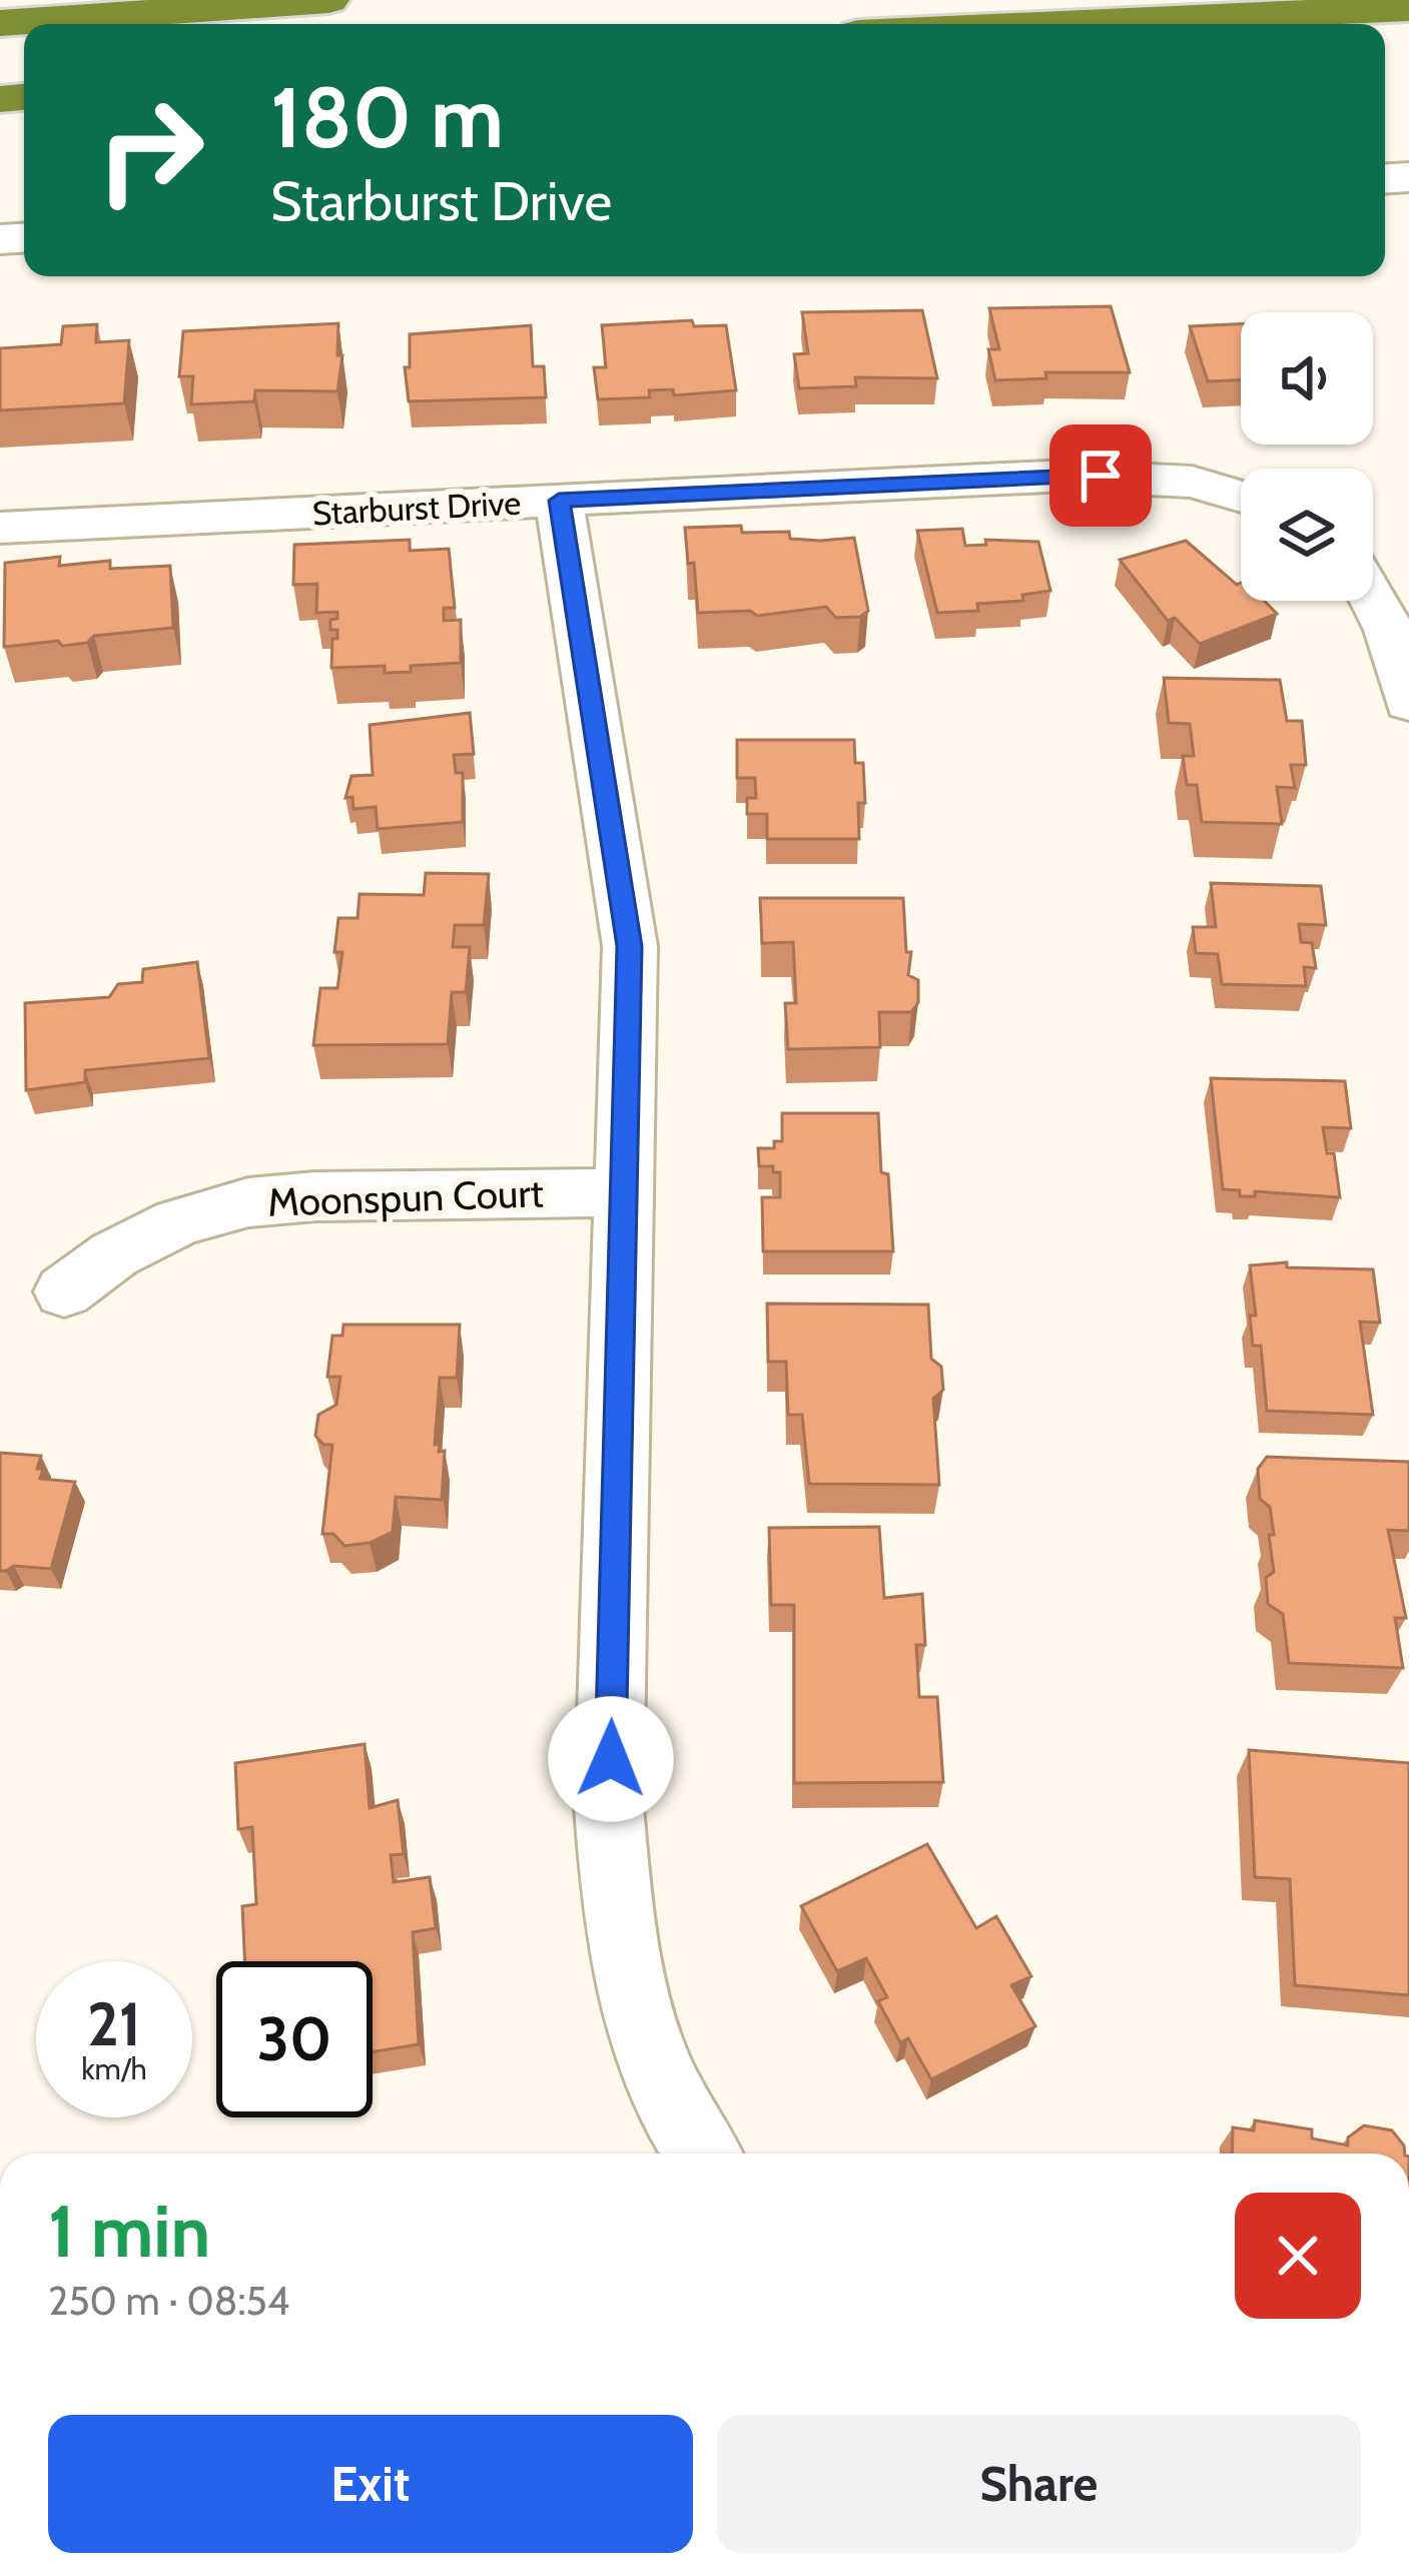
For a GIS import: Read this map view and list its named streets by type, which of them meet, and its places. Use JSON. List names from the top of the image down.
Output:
{
  "streets": {
    "street": ["Starburst Drive", "Moonspun Court"]
  },
  "page": {
    "turn": ["180 m", "Starburst Drive"],
    "speed": "21 km/h",
    "limit": "30",
    "heading": ["1 min", "250 m · 08:54"],
    "buttons": ["Exit", "Share"]
  }
}
